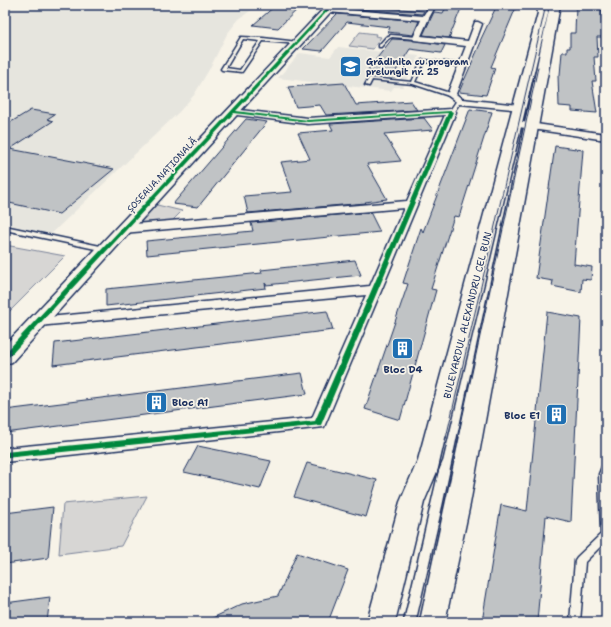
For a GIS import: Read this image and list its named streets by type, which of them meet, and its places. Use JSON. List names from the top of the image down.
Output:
{
  "streets": {
    "main road": ["ȘOSEAUA NAȚIONALĂ", "BULEVARDUL ALEXANDRU CEL BUN"]
  },
  "places": {
    "school or university": ["Grădinița cu program prelungit nr. 25"],
    "building": ["Bloc D4", "Bloc A1", "Bloc E1"]
  }
}
